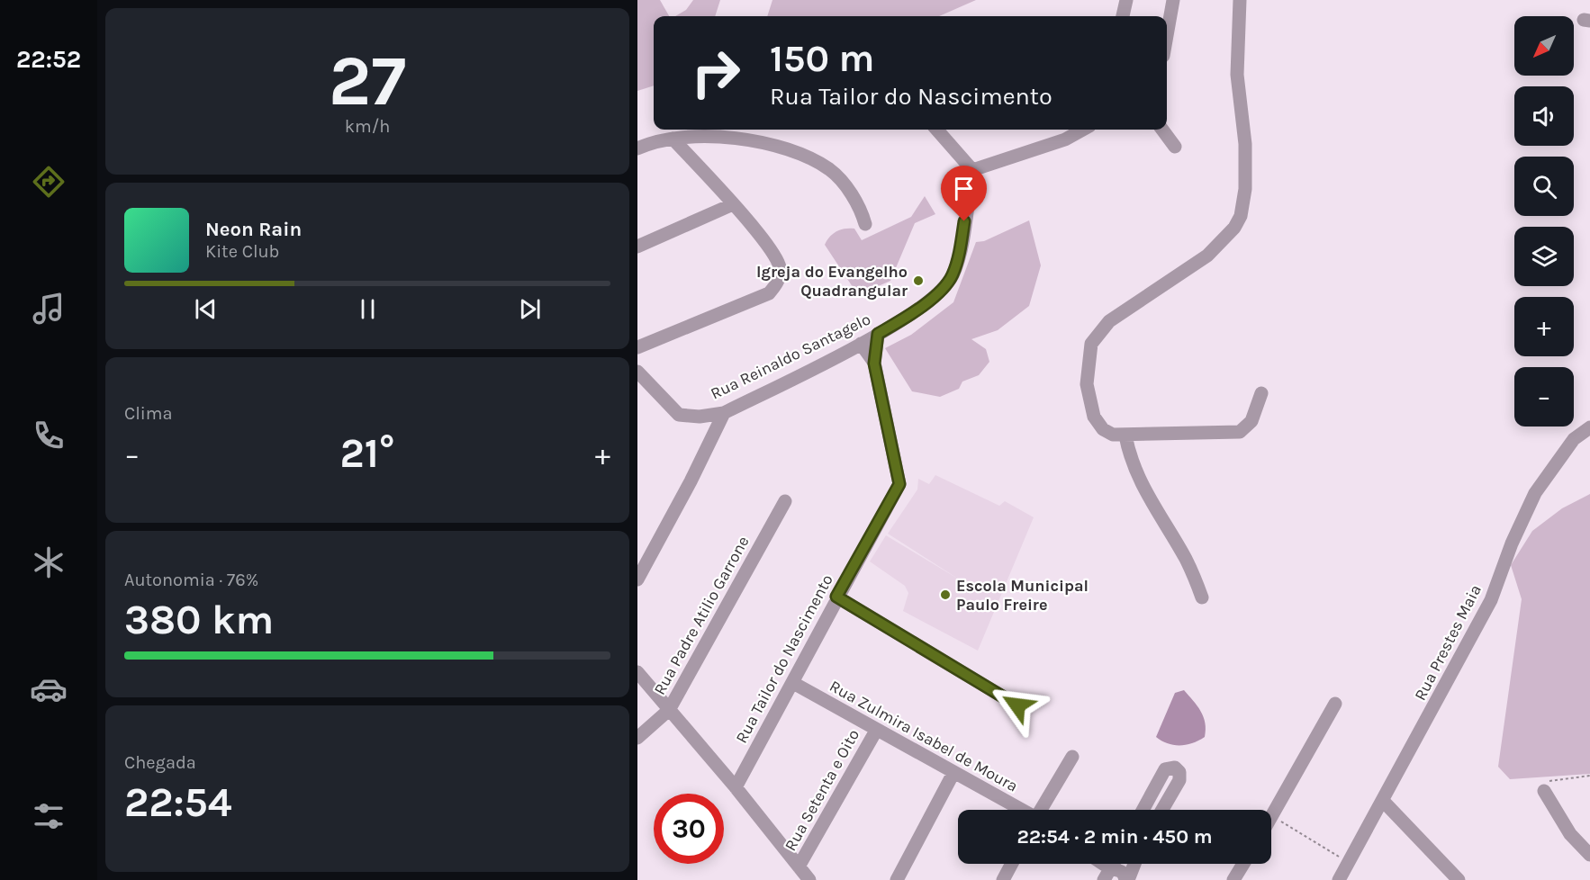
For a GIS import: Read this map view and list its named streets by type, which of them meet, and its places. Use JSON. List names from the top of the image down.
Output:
{
  "streets": {
    "street": [
      "Rua Reinaldo Santagelo",
      "Rua Padre Atilio Garrone",
      "Rua Prestes Maia",
      "Rua Tailor do Nascimento",
      "Rua Zulmira Isabel de Moura",
      "Rua Setenta e Oito"
    ]
  },
  "crossings": [
    ["Rua Reinaldo Santagelo", "Rua Tailor do Nascimento"],
    ["Rua Tailor do Nascimento", "Rua Zulmira Isabel de Moura"],
    ["Rua Zulmira Isabel de Moura", "Rua Setenta e Oito"]
  ],
  "places": ["Igreja do Evangelho Quadrangular", "Escola Municipal Paulo Freire"],
  "north": "bottom left",
  "page": {
    "tabs": "22:52",
    "tile": [
      ["27", "km/h"],
      "Clima",
      ["Autonomia · 76%", "380 km"],
      ["Chegada", "22:54"]
    ],
    "map_buttons": ["+", "−"],
    "turn": ["150 m", "Rua Tailor do Nascimento"],
    "song": ["Neon Rain", "Kite Club"],
    "heat": ["−", "21°", "+"],
    "limit": "30",
    "trip": "22:54 · 2 min · 450 m"
  }
}
